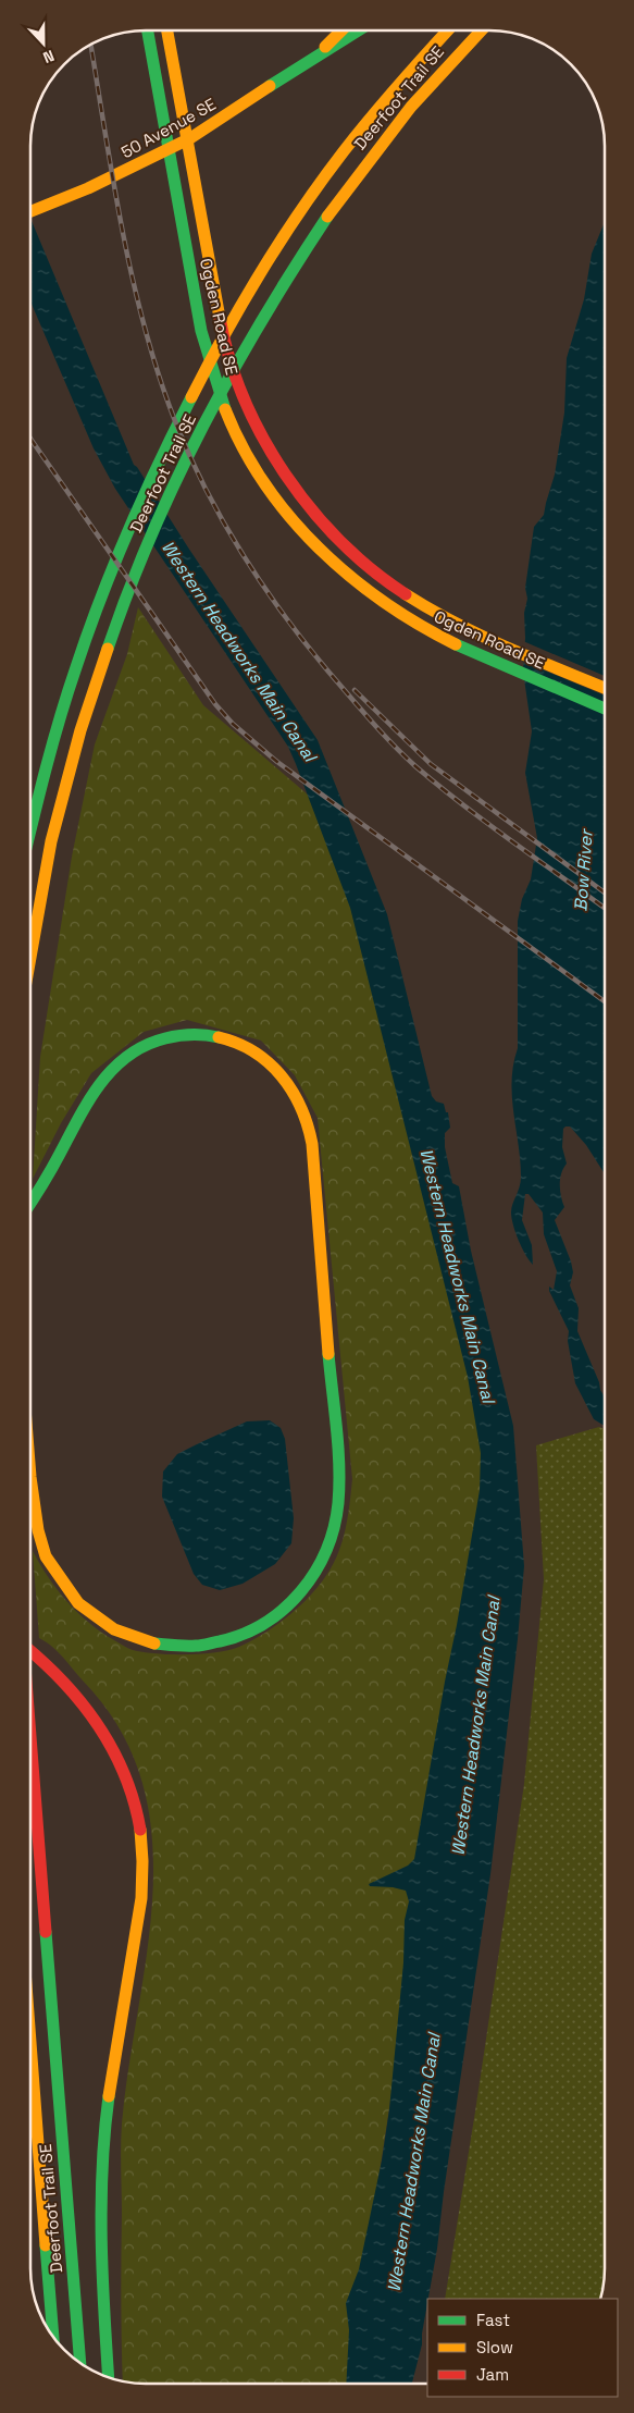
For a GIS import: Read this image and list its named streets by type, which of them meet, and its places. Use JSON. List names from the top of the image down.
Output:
{
  "streets": {
    "main road": ["Deerfoot Trail SE", "50 Avenue SE", "Ogden Road SE"]
  },
  "water": ["Western Headworks Main Canal", "Bow River"],
  "legend": ["Fast", "Slow", "Jam"],
  "north": "bottom"
}
